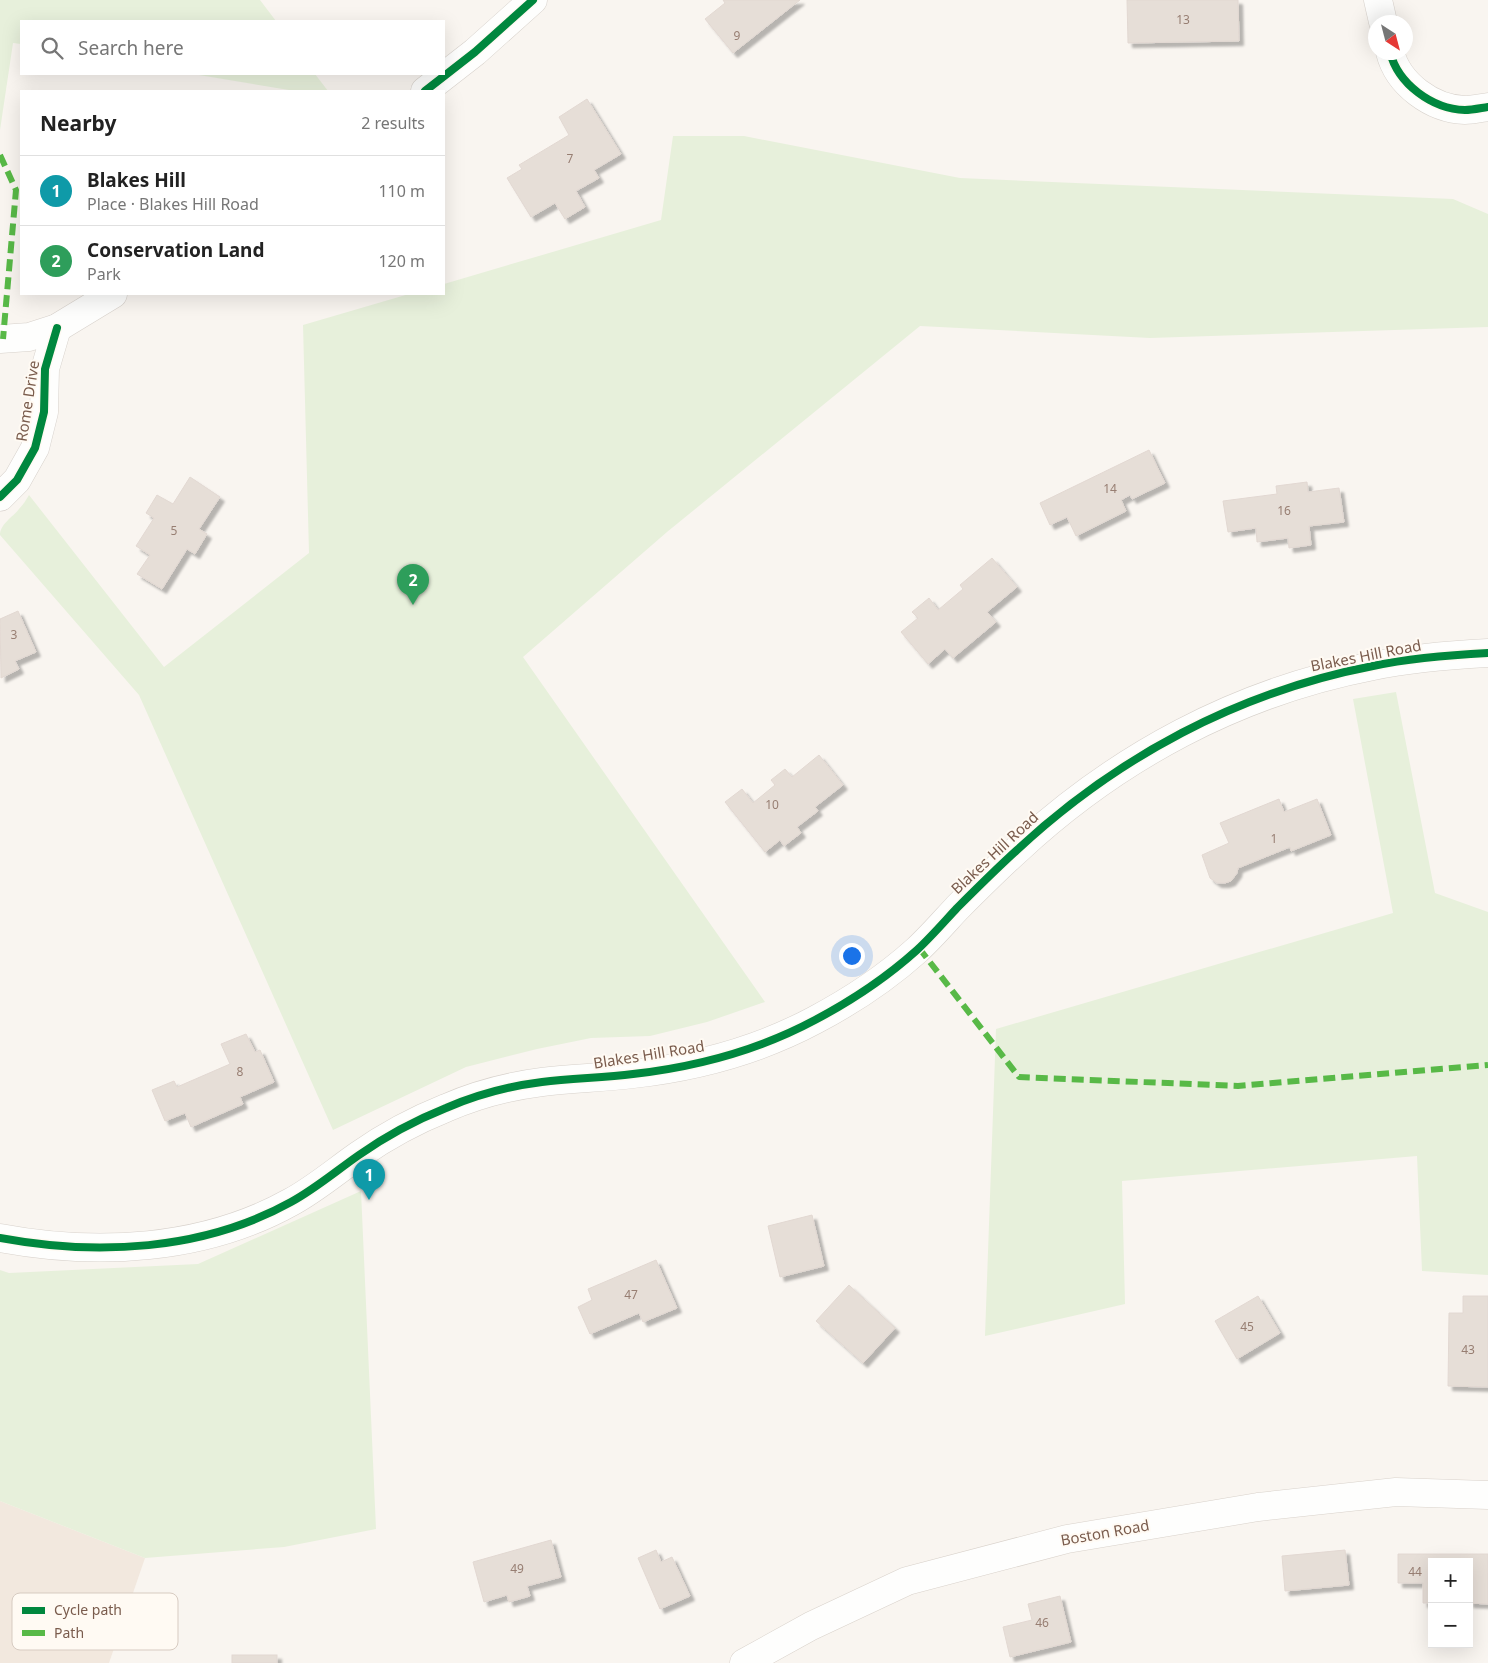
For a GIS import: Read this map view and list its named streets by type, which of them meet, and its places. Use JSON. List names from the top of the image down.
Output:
{
  "streets": {
    "street": ["Rome Drive", "Blakes Hill Road", "Boston Road"]
  },
  "house_numbers": [
    "13",
    "9",
    "7",
    "14",
    "16",
    "5",
    "3",
    "10",
    "1",
    "8",
    "47",
    "45",
    "43",
    "49",
    "44",
    "46"
  ],
  "legend": ["Cycle path", "Path"],
  "north": "bottom right",
  "page": {
    "search": "Search here",
    "heading": ["Nearby", "2 results"],
    "list": [
      {
        "mark": "1",
        "name": "Blakes Hill",
        "note": "Place · Blakes Hill Road",
        "value": "110 m"
      },
      {
        "mark": "2",
        "name": "Conservation Land",
        "note": "Park",
        "value": "120 m"
      }
    ],
    "pins": ["2", "1"],
    "map_buttons": ["+", "−"]
  }
}
